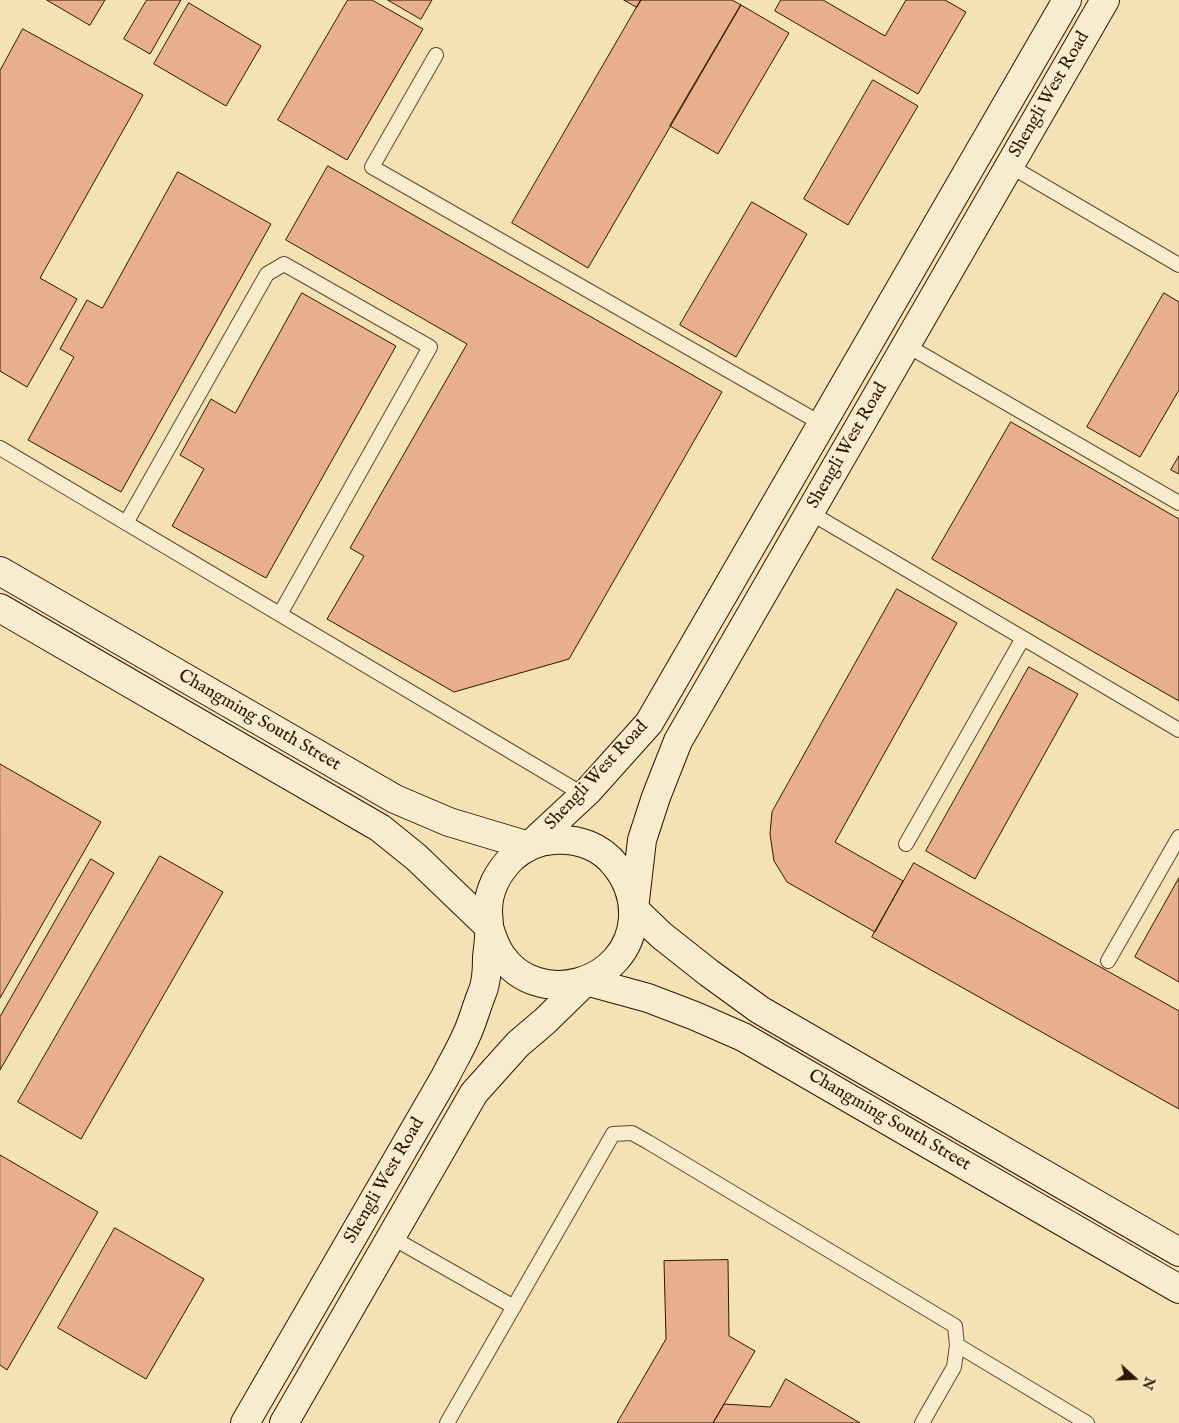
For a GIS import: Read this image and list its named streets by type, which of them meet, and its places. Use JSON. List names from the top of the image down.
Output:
{
  "streets": {
    "main road": ["Shengli West Road", "Changming South Street"]
  },
  "crossings": [
    ["Shengli West Road", "Changming South Street"]
  ],
  "north": "right"
}
